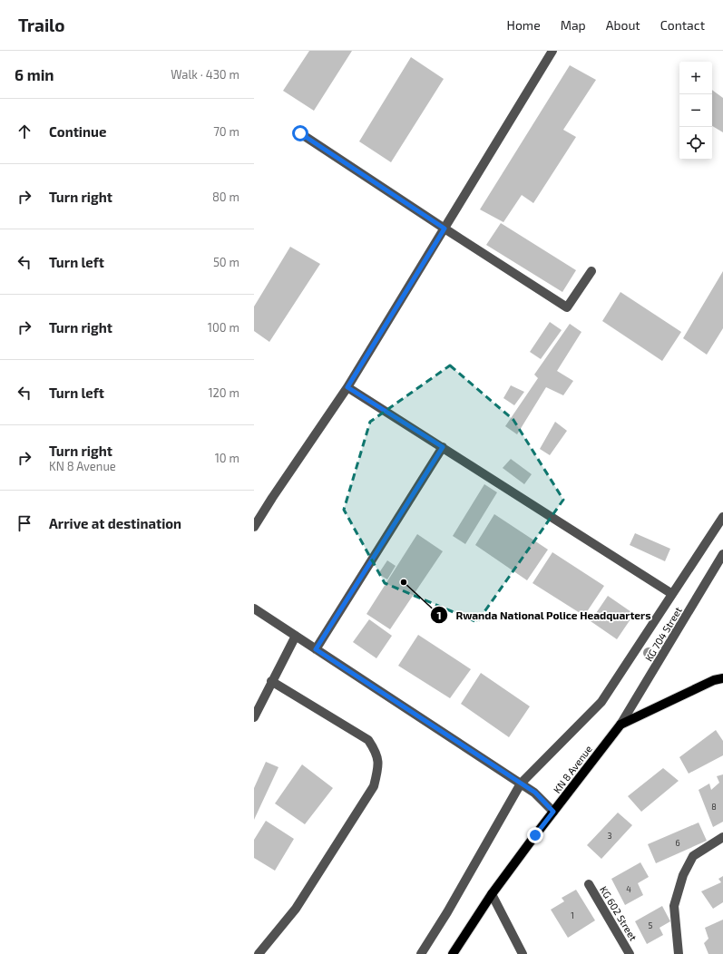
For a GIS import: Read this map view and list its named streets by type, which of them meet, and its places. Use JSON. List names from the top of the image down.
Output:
{
  "streets": {
    "main road": ["KN 8 Avenue"],
    "street": ["KG 704 Street", "KG 602 Street"]
  },
  "crossings": [
    ["KG 704 Street", "KN 8 Avenue"]
  ],
  "places": ["Rwanda National Police Headquarters"],
  "house_numbers": [
    "8",
    "3",
    "6",
    "4",
    "1",
    "5"
  ],
  "page": {
    "header": "Trailo",
    "nav": [
      "Home",
      "Map",
      "About",
      "Contact"
    ],
    "heading": ["6 min", "Walk · 430 m"],
    "map_buttons": ["+", "−"],
    "list": [
      ["Continue", "70 m"],
      ["Turn right", "80 m"],
      ["Turn left", "50 m"],
      ["Turn right", "100 m"],
      ["Turn left", "120 m"],
      ["Turn right", "KN 8 Avenue", "10 m"],
      "Arrive at destination"
    ]
  }
}
